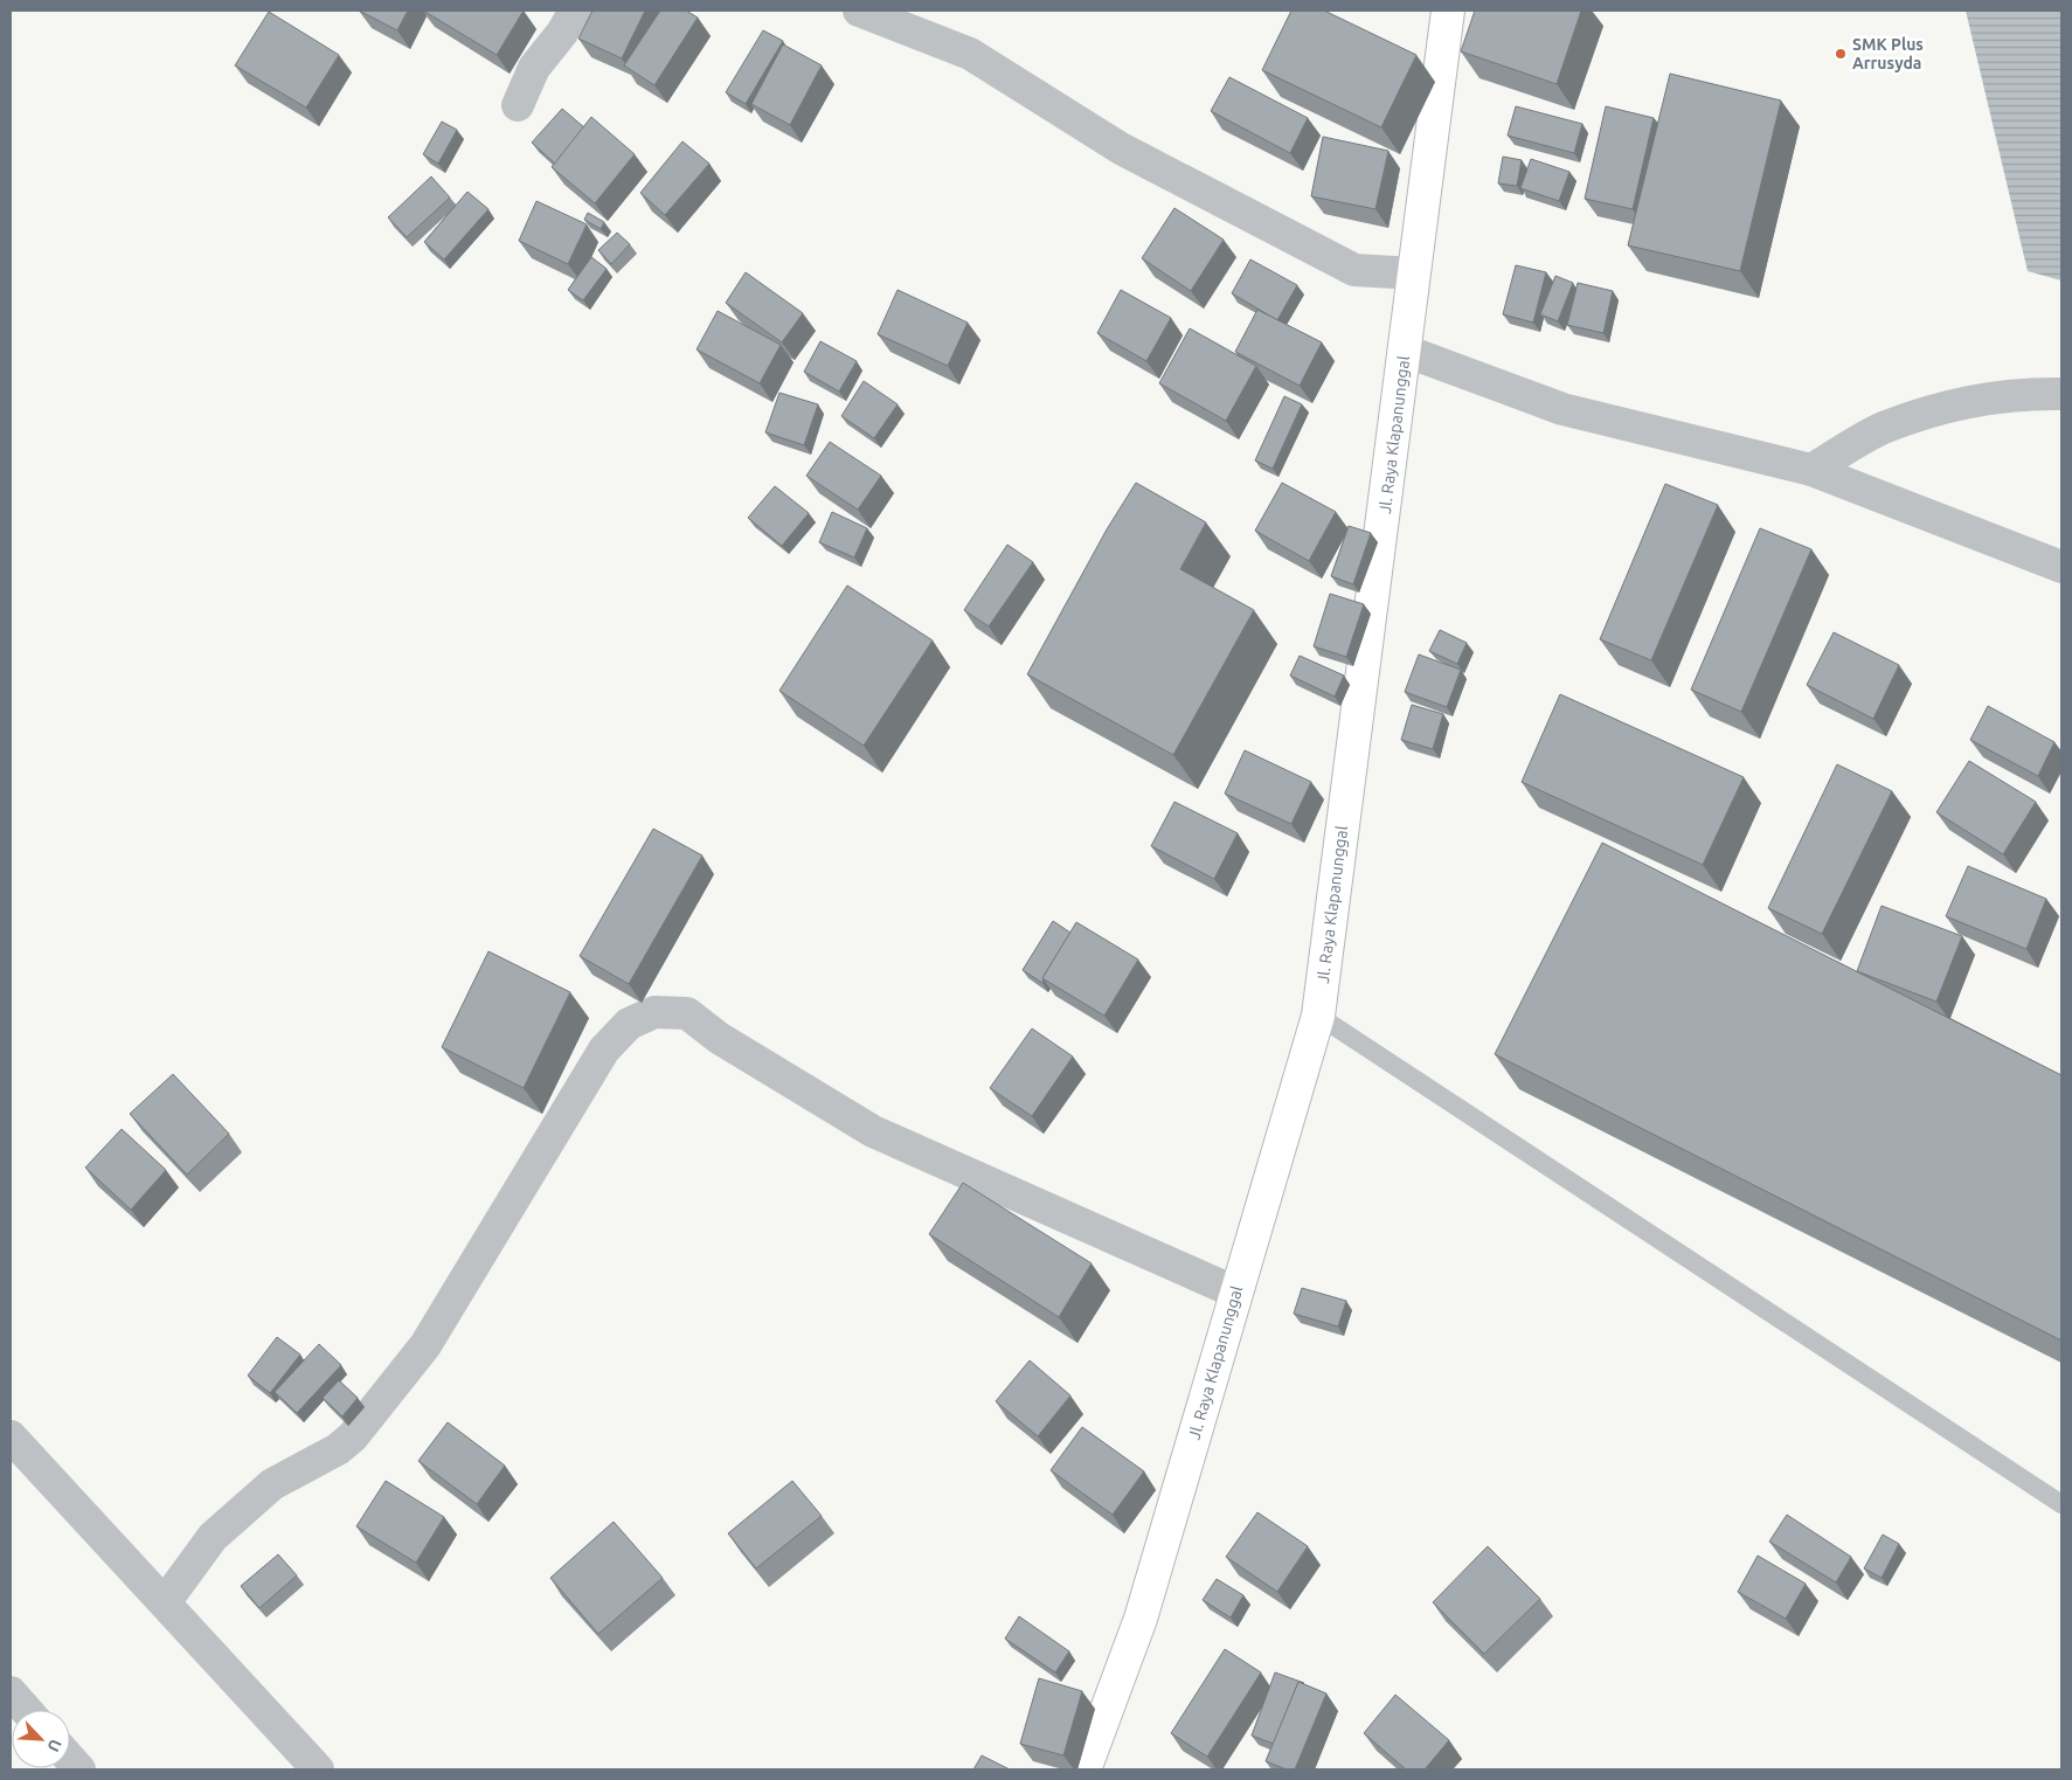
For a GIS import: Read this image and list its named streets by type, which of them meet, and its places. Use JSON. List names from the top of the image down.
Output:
{
  "streets": {
    "street": ["Jl. Raya Klapanunggal"]
  },
  "places": ["SMK Plus Arrusyda"],
  "north": "bottom right"
}
